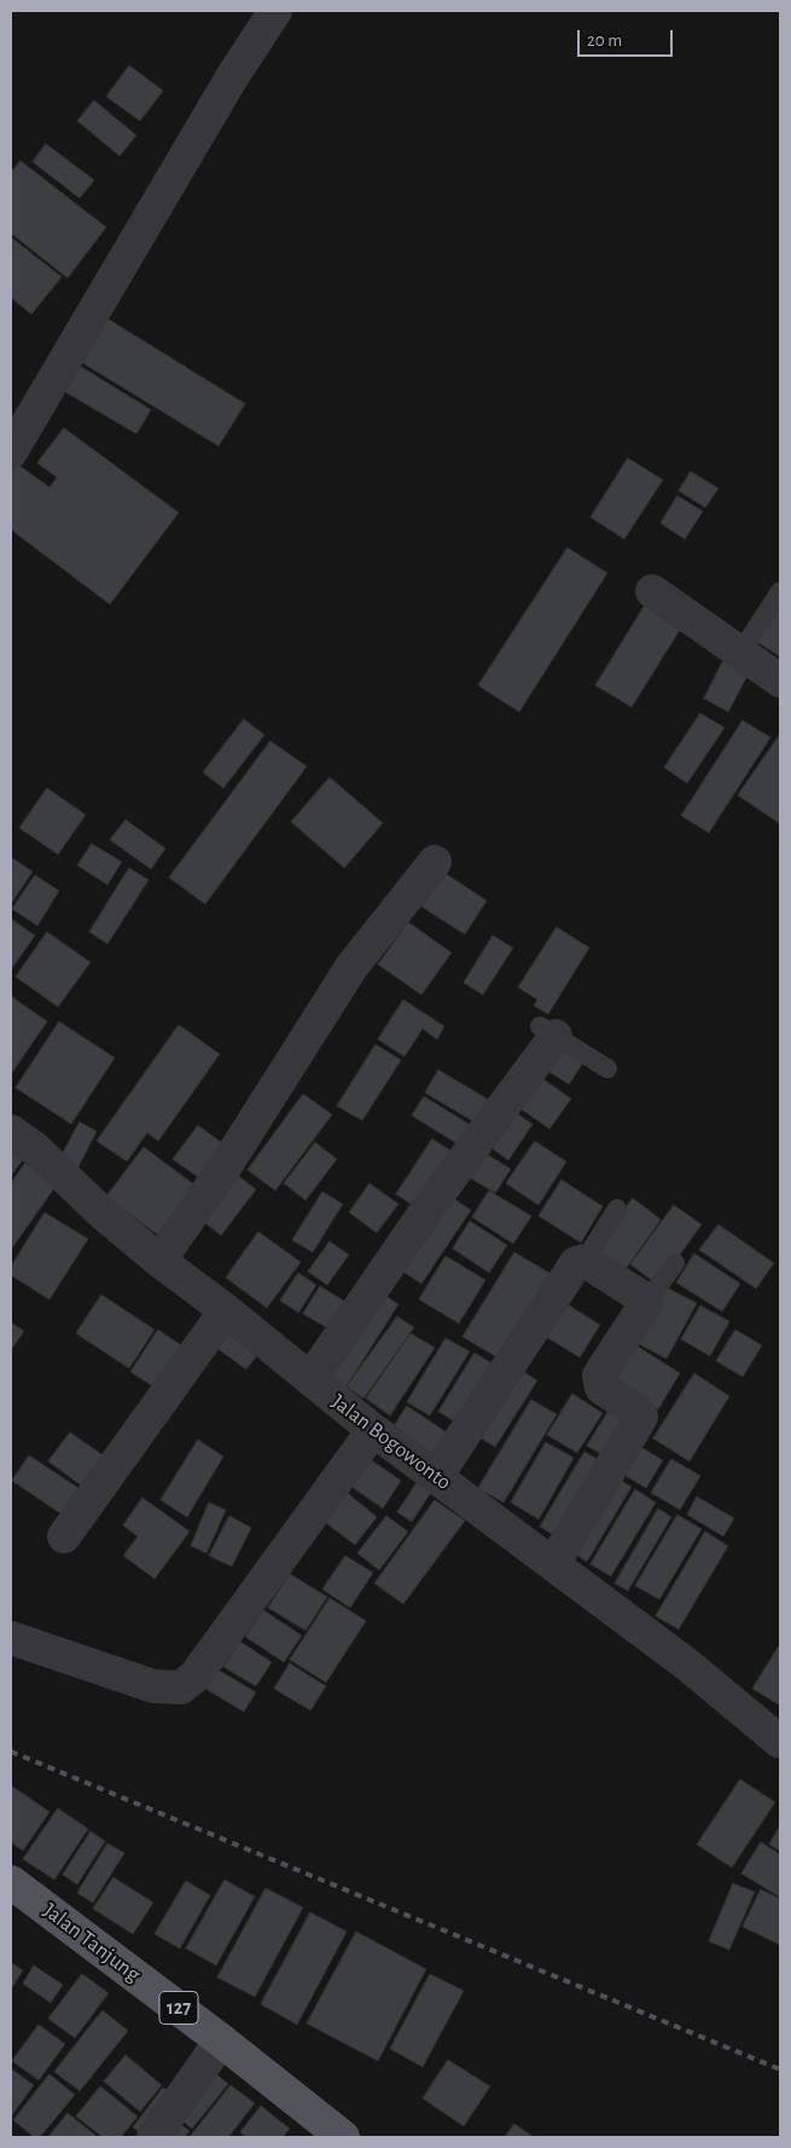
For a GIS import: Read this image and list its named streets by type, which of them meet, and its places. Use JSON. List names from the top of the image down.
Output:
{
  "streets": {
    "main road": ["Jalan Tanjung", "127"],
    "street": ["Jalan Bogowonto"]
  },
  "scale_bar": "20 m"
}
